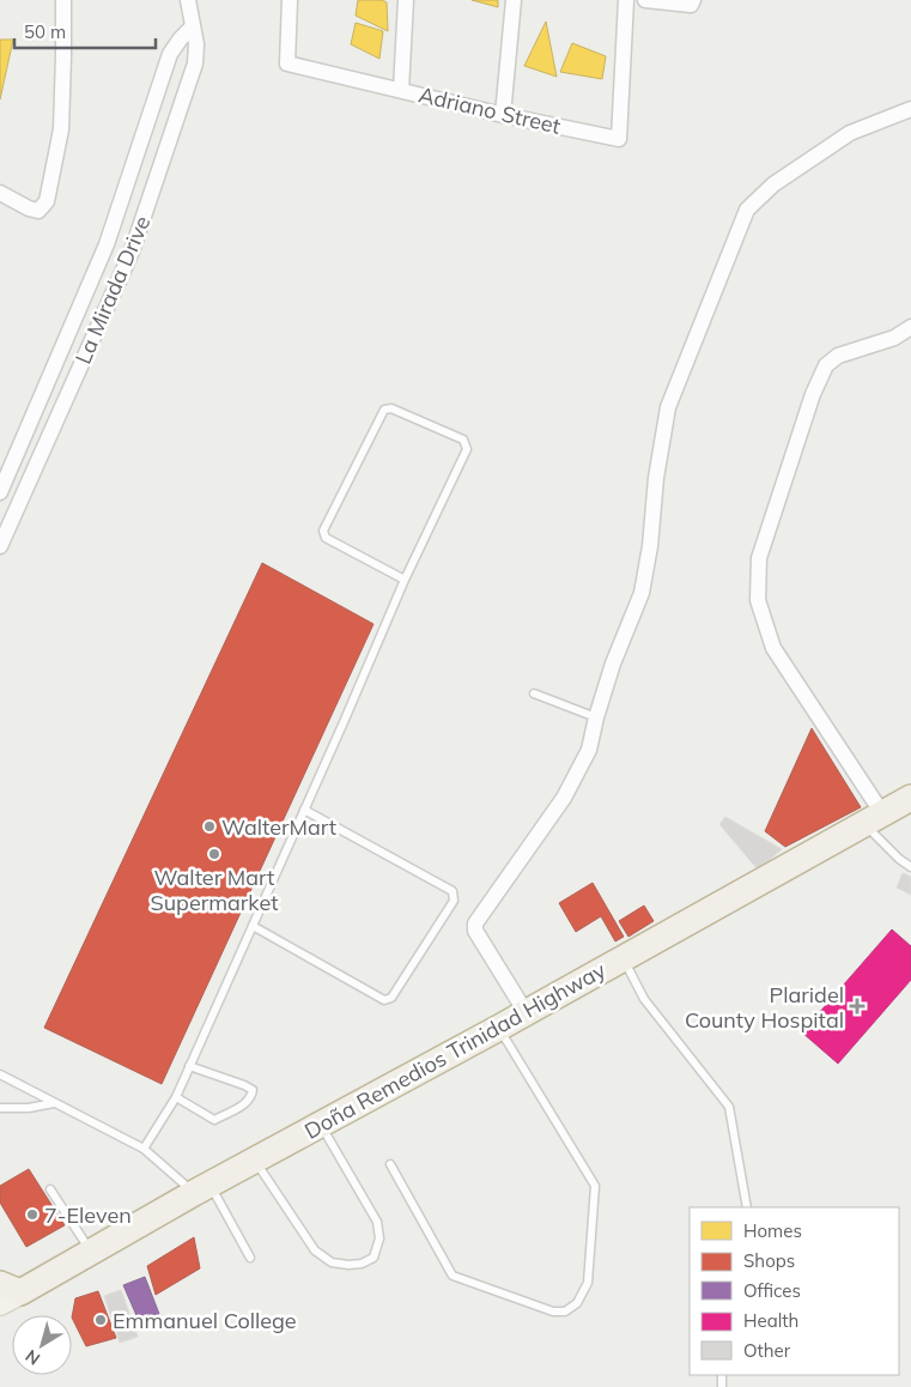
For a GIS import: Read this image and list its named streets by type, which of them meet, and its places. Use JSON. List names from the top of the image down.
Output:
{
  "streets": {
    "highway": ["Doña Remedios Trinidad Highway"],
    "street": ["Adriano Street", "La Mirada Drive"]
  },
  "places": {
    "other": [
      "WalterMart",
      "Walter Mart Supermarket",
      "7-Eleven",
      "Emmanuel College"
    ],
    "health": ["Plaridel County Hospital"]
  },
  "legend": [
    "Homes",
    "Shops",
    "Offices",
    "Health",
    "Other"
  ],
  "scale_bar": "50 m",
  "north": "bottom left"
}
